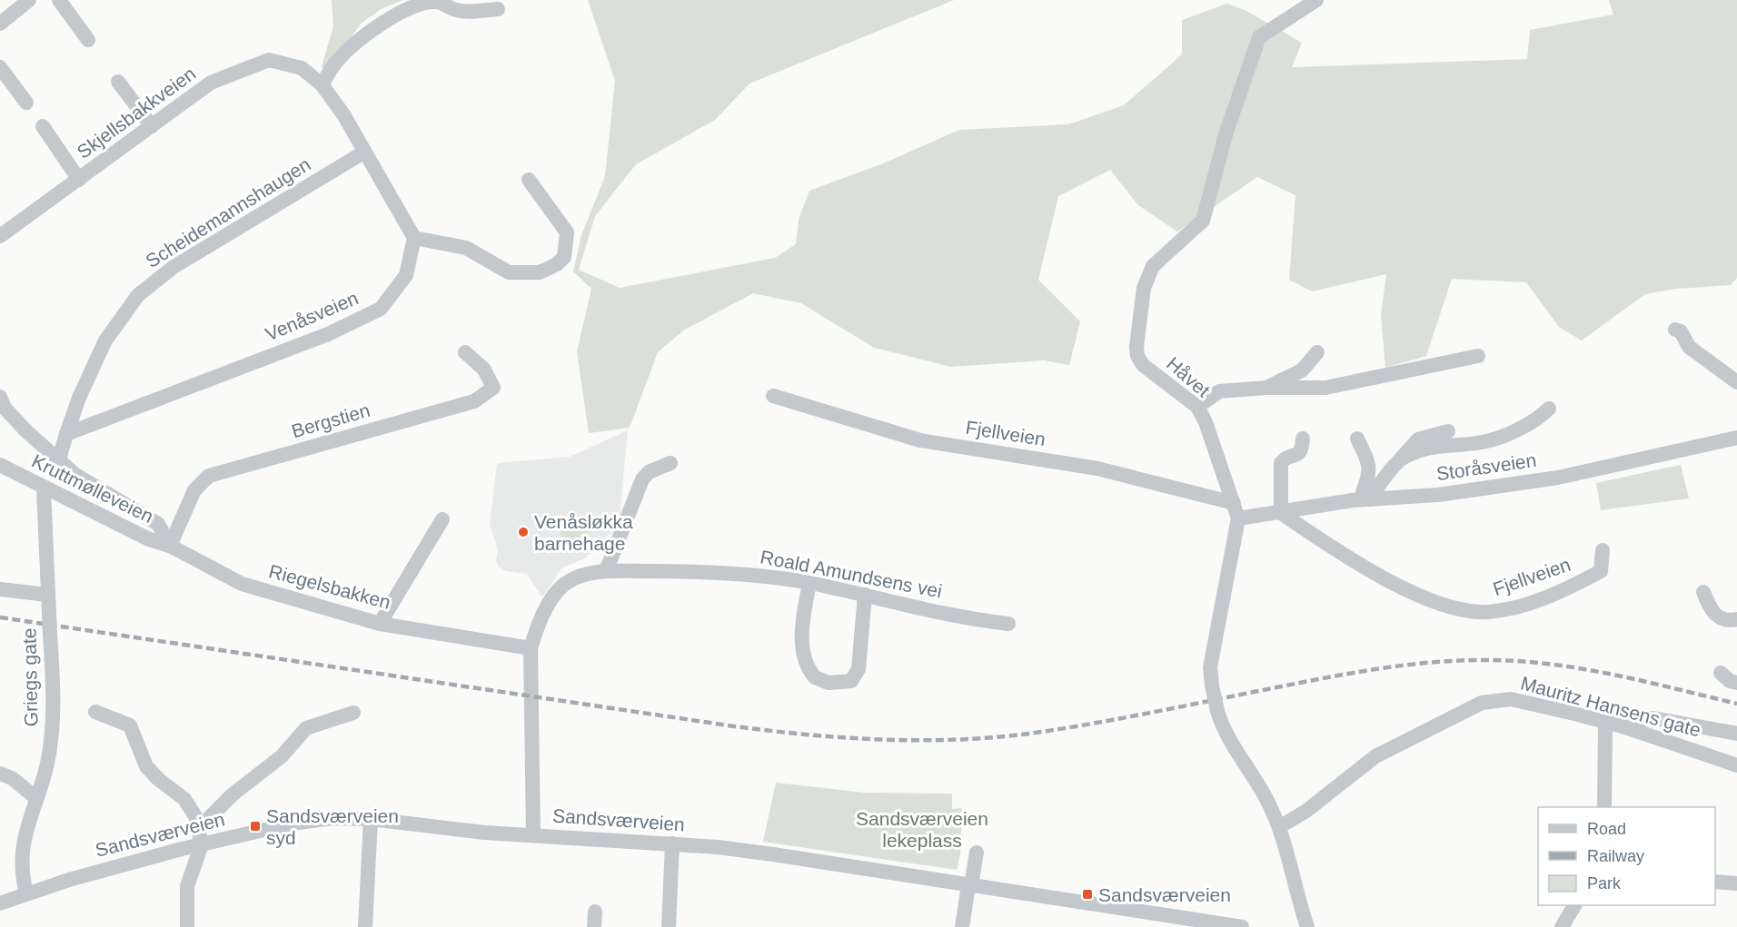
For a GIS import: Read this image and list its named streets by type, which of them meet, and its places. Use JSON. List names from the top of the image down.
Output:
{
  "streets": {
    "street": [
      "Skjellsbakkveien",
      "Scheidemannshaugen",
      "Venåsveien",
      "Håvet",
      "Bergstien",
      "Fjellveien",
      "Storåsveien",
      "Kruttmølleveien",
      "Roald Amundsens vei",
      "Riegelsbakken",
      "Griegs gate",
      "Mauritz Hansens gate",
      "Sandsværveien"
    ]
  },
  "crossings": [
    ["Skjellsbakkveien", "Scheidemannshaugen"],
    ["Skjellsbakkveien", "Venåsveien"],
    ["Scheidemannshaugen", "Venåsveien"],
    ["Håvet", "Fjellveien"],
    ["Håvet", "Storåsveien"],
    ["Bergstien", "Kruttmølleveien"],
    ["Bergstien", "Riegelsbakken"],
    ["Fjellveien", "Storåsveien"],
    ["Kruttmølleveien", "Riegelsbakken"],
    ["Kruttmølleveien", "Griegs gate"],
    ["Roald Amundsens vei", "Riegelsbakken"],
    ["Griegs gate", "Sandsværveien"]
  ],
  "parks": ["Sandsværveien lekeplass"],
  "places": {
    "other": ["Venåsløkka barnehage"],
    "transit": ["Sandsværveien syd", "Sandsværveien"]
  },
  "legend": ["Road", "Railway", "Park"]
}
